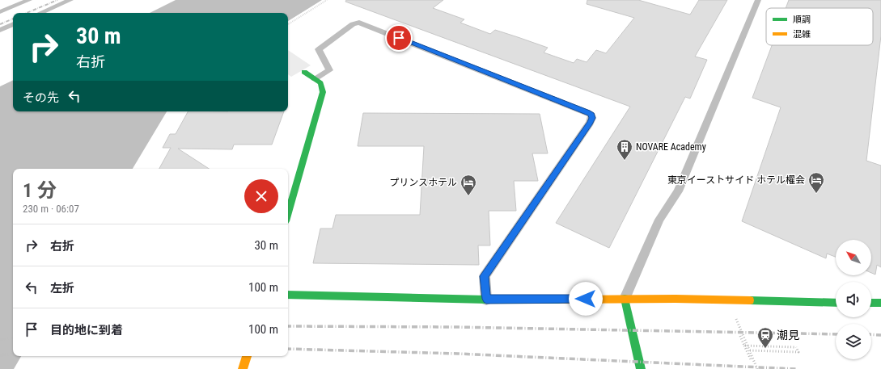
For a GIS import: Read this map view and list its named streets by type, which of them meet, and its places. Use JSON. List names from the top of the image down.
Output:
{
  "places": {
    "building": ["NOVARE Academy"],
    "hotel": ["東京イーストサイド ホテル櫂会", "プリンスホテル"],
    "station": ["潮見"]
  },
  "legend": ["順調", "混雑"],
  "north": "top left",
  "page": {
    "turn": ["30 m", "右折"],
    "then": "その先",
    "heading": ["1 分", "230 m · 06:07"],
    "list": [
      {
        "name": "右折",
        "value": "30 m"
      },
      {
        "name": "左折",
        "value": "100 m"
      },
      {
        "name": "目的地に到着",
        "value": "100 m"
      }
    ]
  }
}
